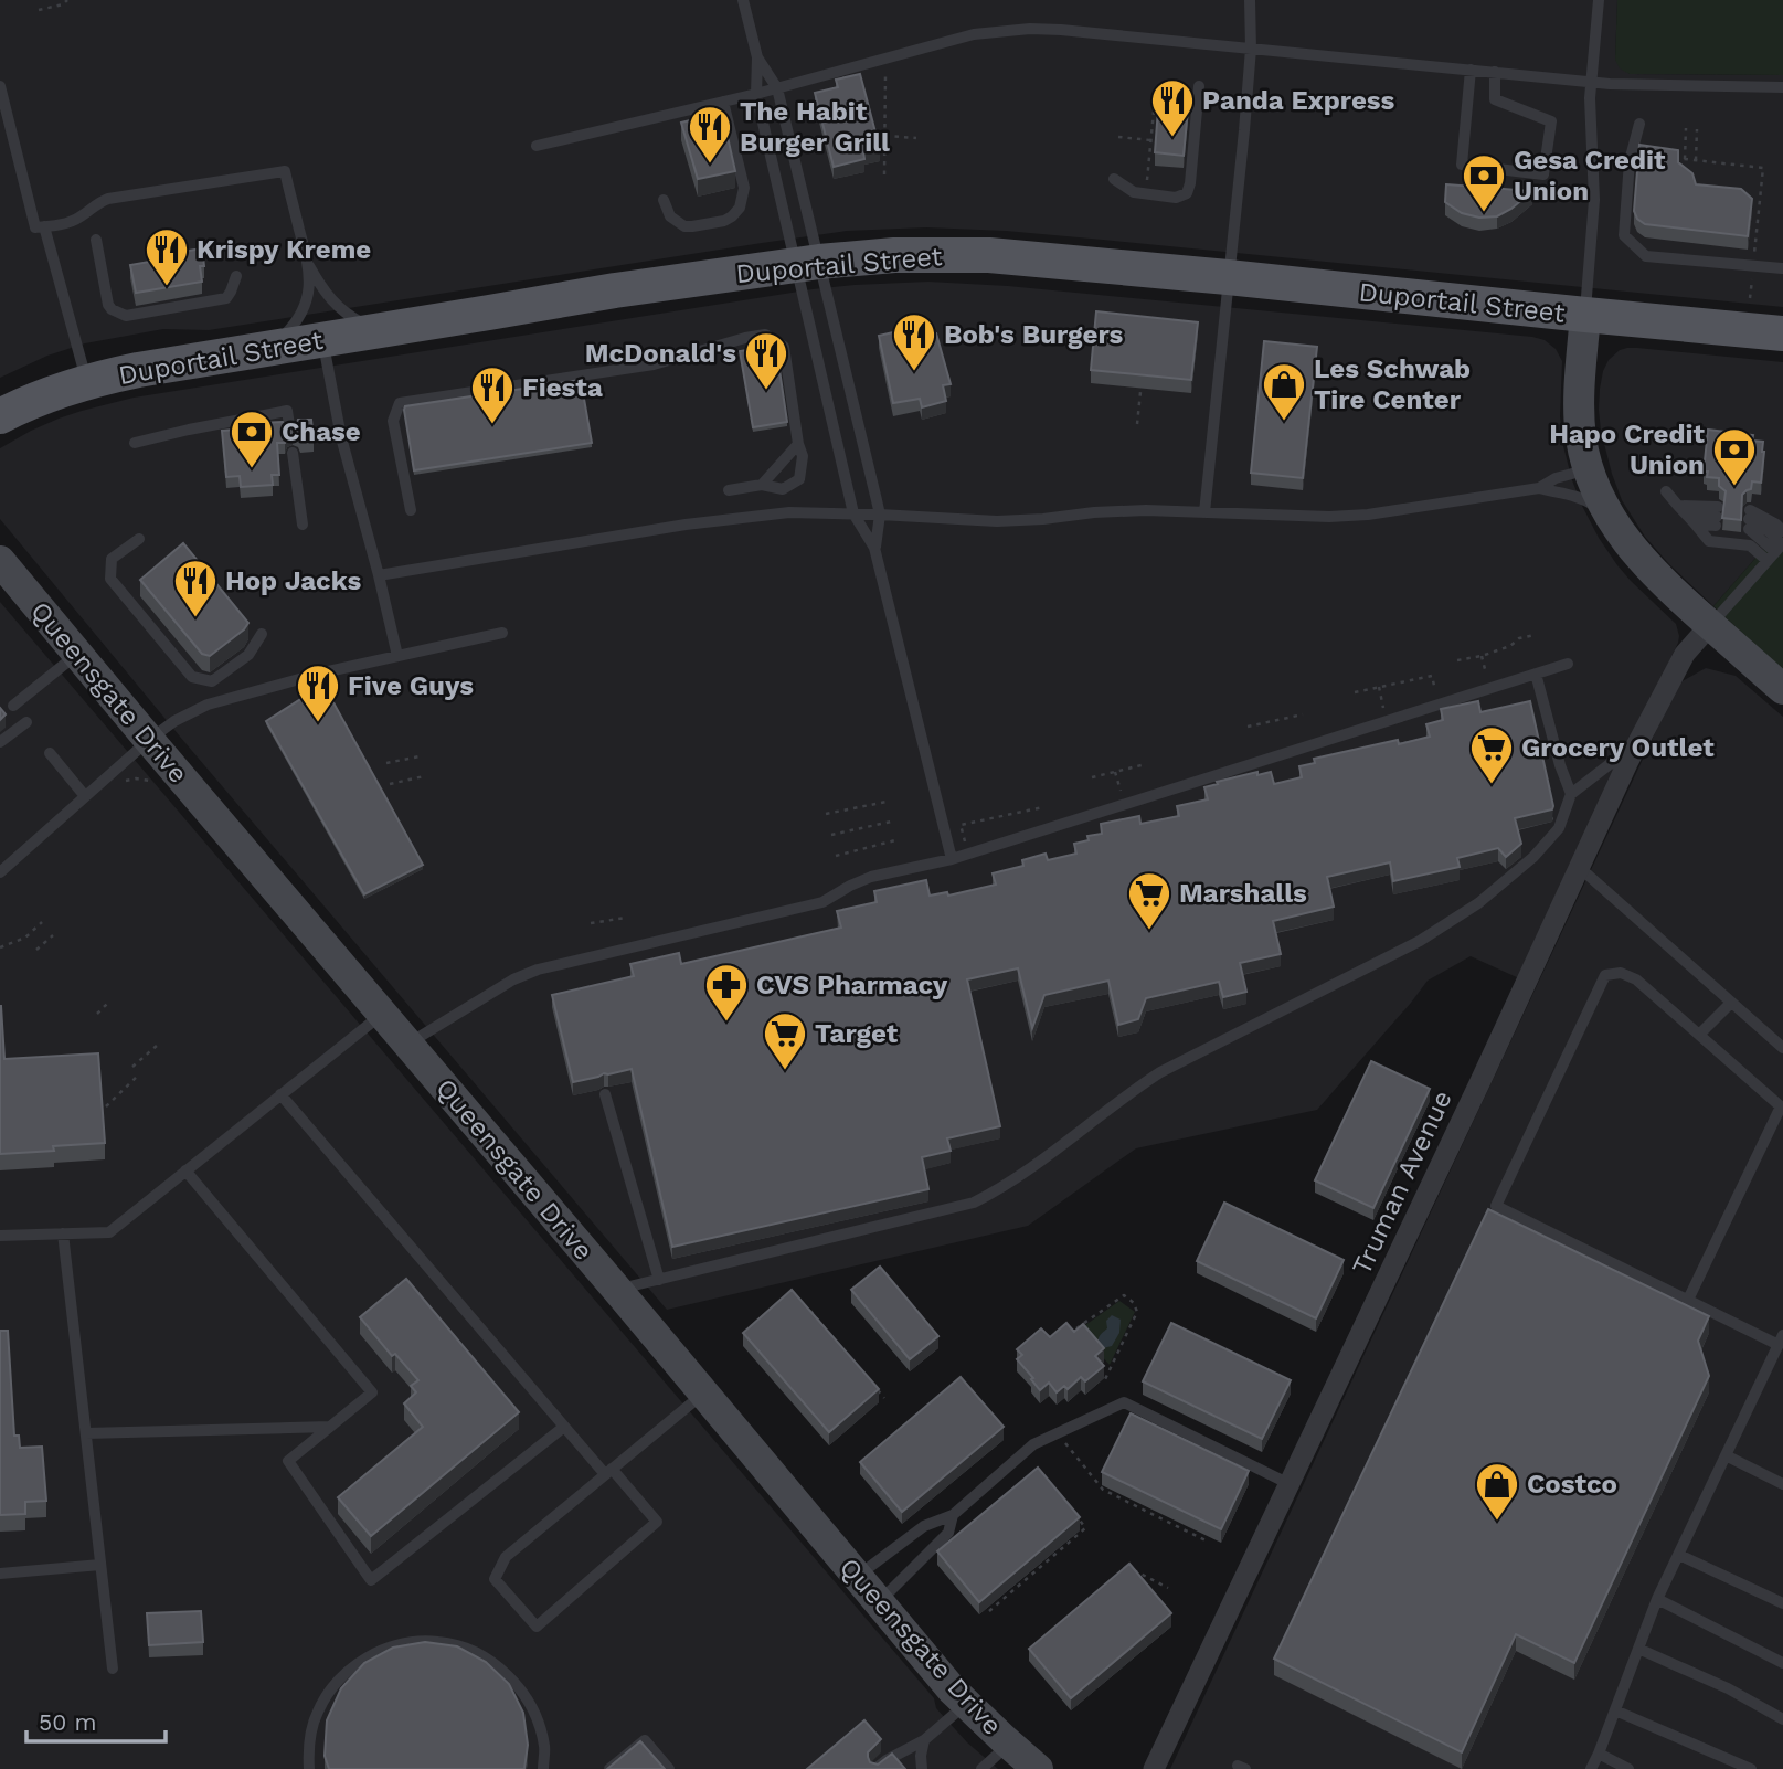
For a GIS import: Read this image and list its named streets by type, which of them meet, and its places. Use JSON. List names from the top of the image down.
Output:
{
  "streets": {
    "main road": ["Duportail Street"],
    "street": ["Queensgate Drive", "Truman Avenue"]
  },
  "places": {
    "restaurant": [
      "Panda Express",
      "The Habit Burger Grill",
      "Krispy Kreme",
      "Bob's Burgers",
      "McDonald's",
      "Fiesta",
      "Hop Jacks",
      "Five Guys"
    ],
    "bank": ["Gesa Credit Union", "Chase", "Hapo Credit Union"],
    "shop": ["Les Schwab Tire Center", "Costco"],
    "supermarket": ["Grocery Outlet", "Marshalls", "Target"],
    "pharmacy": ["CVS Pharmacy"]
  },
  "scale_bar": "50 m"
}
